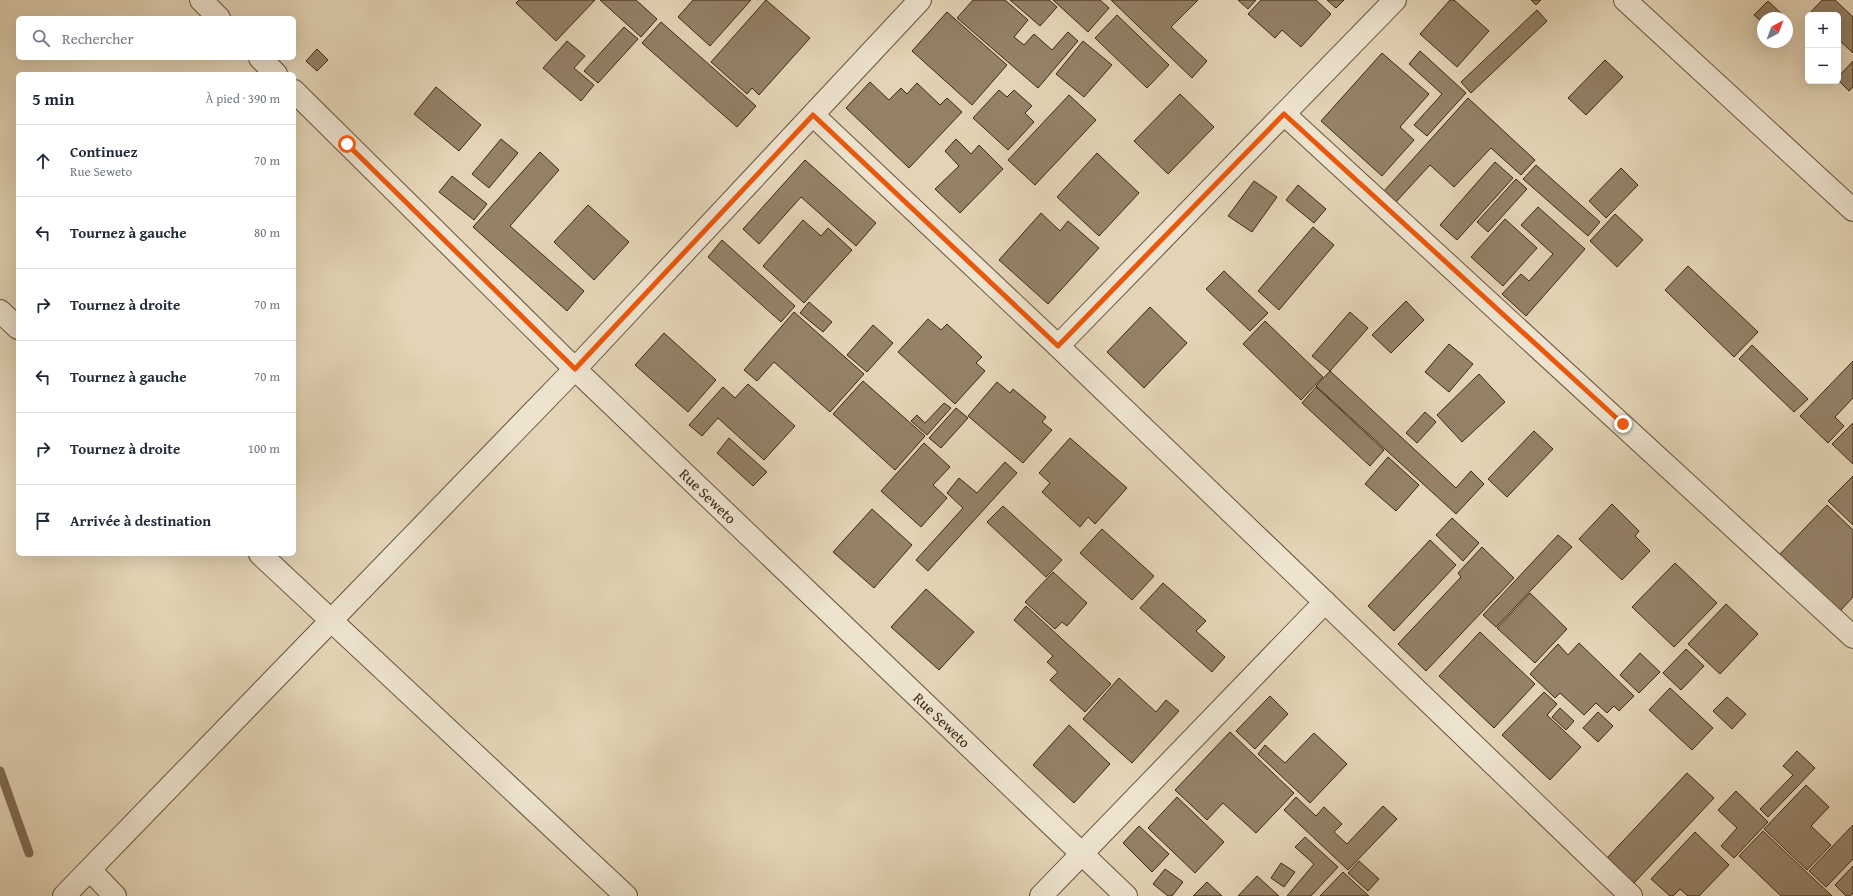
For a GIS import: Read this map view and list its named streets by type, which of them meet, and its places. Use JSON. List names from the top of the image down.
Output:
{
  "streets": {
    "street": ["Rue Seweto"]
  },
  "north": "top right",
  "page": {
    "map_buttons": ["+", "−"],
    "search": "Rechercher",
    "heading": ["5 min", "À pied · 390 m"],
    "list": [
      ["Continuez", "Rue Seweto", "70 m"],
      ["Tournez à gauche", "80 m"],
      ["Tournez à droite", "70 m"],
      ["Tournez à gauche", "70 m"],
      ["Tournez à droite", "100 m"],
      "Arrivée à destination"
    ]
  }
}
